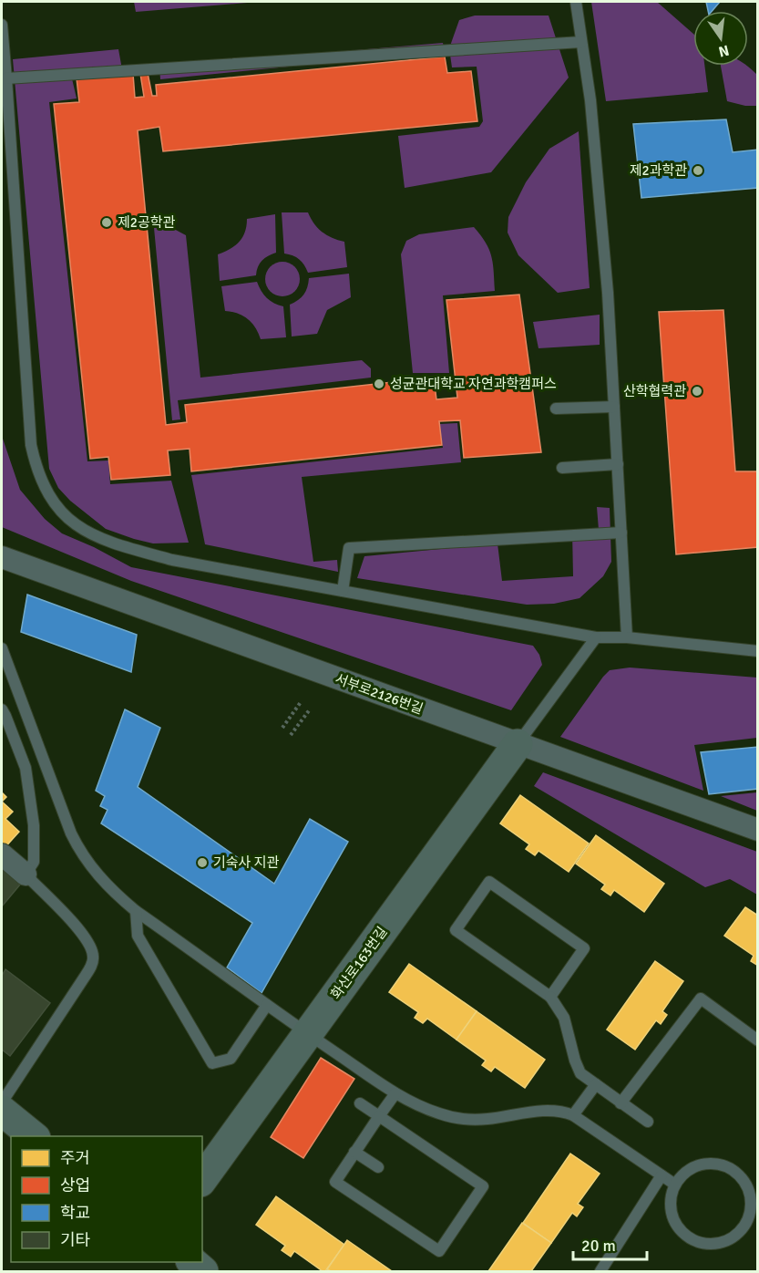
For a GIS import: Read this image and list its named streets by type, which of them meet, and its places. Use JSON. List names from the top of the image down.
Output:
{
  "streets": {
    "street": ["서부로2126번길", "화산로163번길"]
  },
  "crossings": [
    ["서부로2126번길", "화산로163번길"]
  ],
  "places": [
    "제2과학관",
    "제2공학관",
    "성균관대학교 자연과학캠퍼스",
    "산학협력관",
    "기숙사 지관"
  ],
  "legend": [
    "주거",
    "상업",
    "학교",
    "기타"
  ],
  "scale_bar": "20 m",
  "north": "bottom"
}
